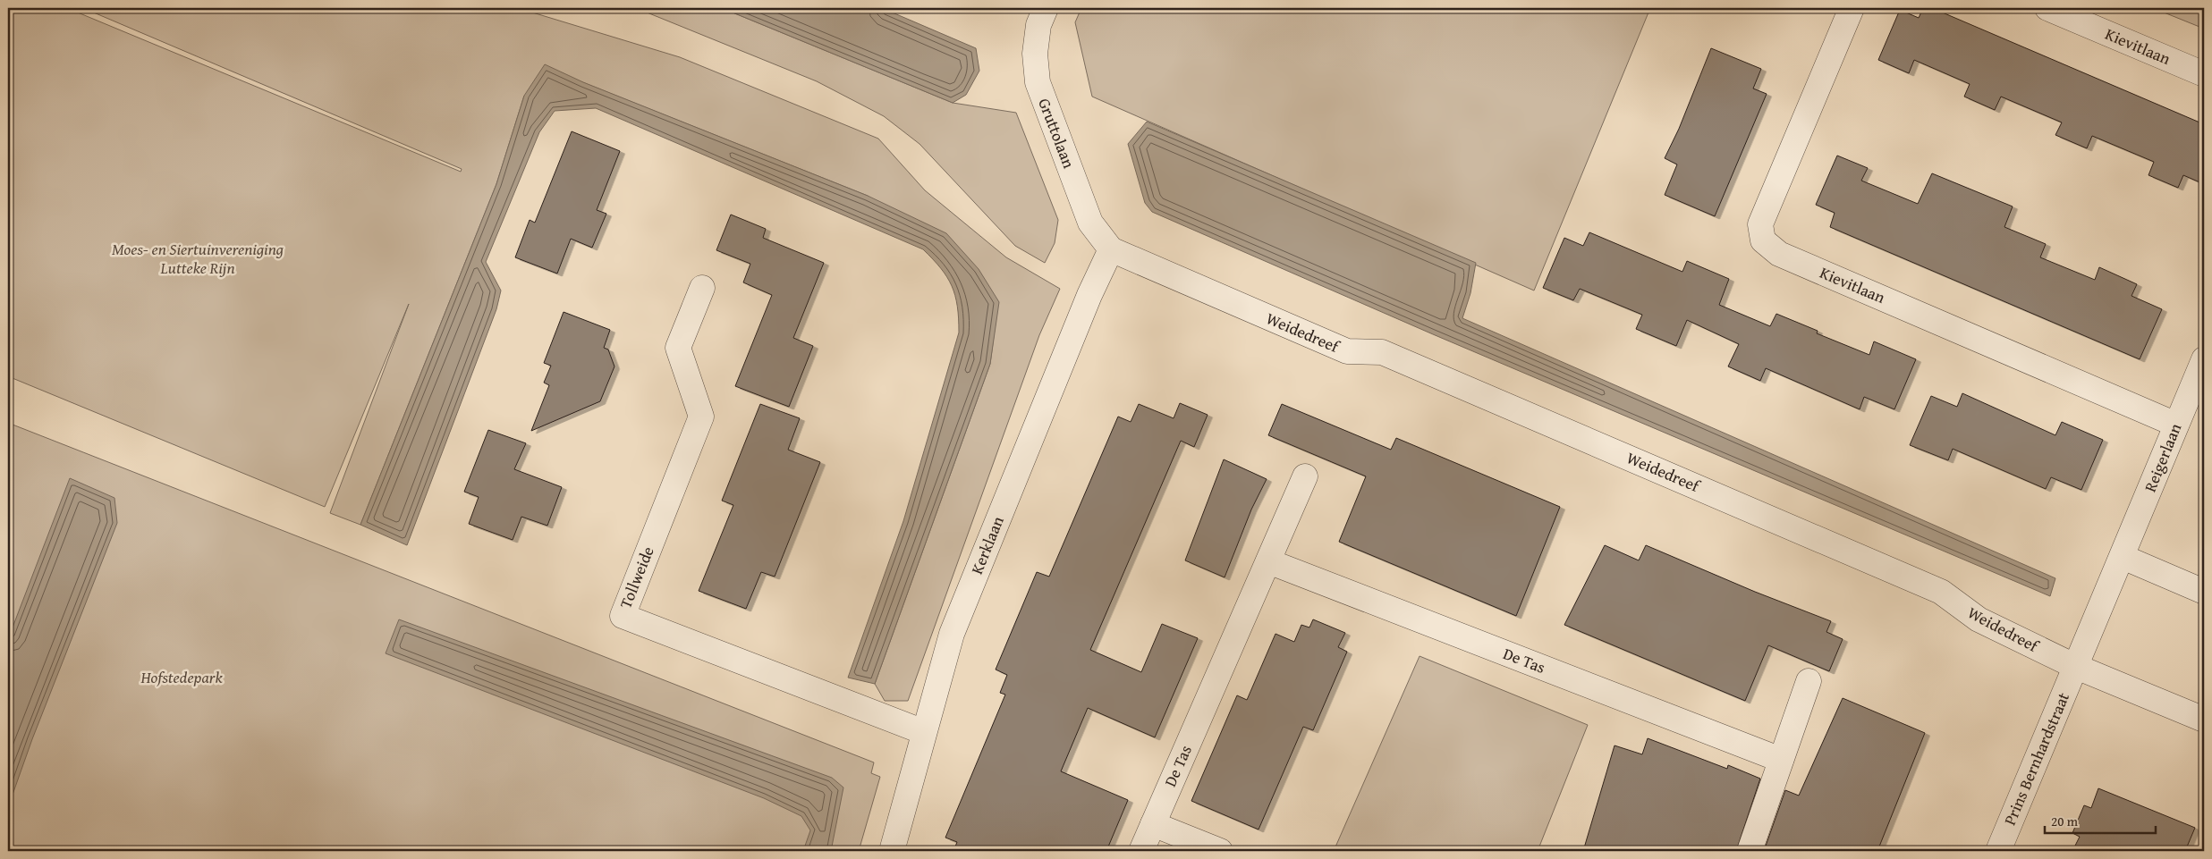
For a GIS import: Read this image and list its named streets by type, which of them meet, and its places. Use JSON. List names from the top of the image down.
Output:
{
  "streets": {
    "street": [
      "Kievitlaan",
      "Gruttolaan",
      "Weidedreef",
      "Reigerlaan",
      "Kerklaan",
      "Tollweide",
      "De Tas",
      "Prins Bernhardstraat"
    ]
  },
  "crossings": [
    ["Kievitlaan", "Reigerlaan"],
    ["Gruttolaan", "Weidedreef"],
    ["Gruttolaan", "Kerklaan"],
    ["Weidedreef", "Reigerlaan"],
    ["Weidedreef", "Kerklaan"],
    ["Weidedreef", "Prins Bernhardstraat"],
    ["Reigerlaan", "Prins Bernhardstraat"],
    ["Kerklaan", "Tollweide"]
  ],
  "parks": ["Moes- en Siertuinvereniging Lutteke Rijn", "Hofstedepark"],
  "scale_bar": "20 m"
}
